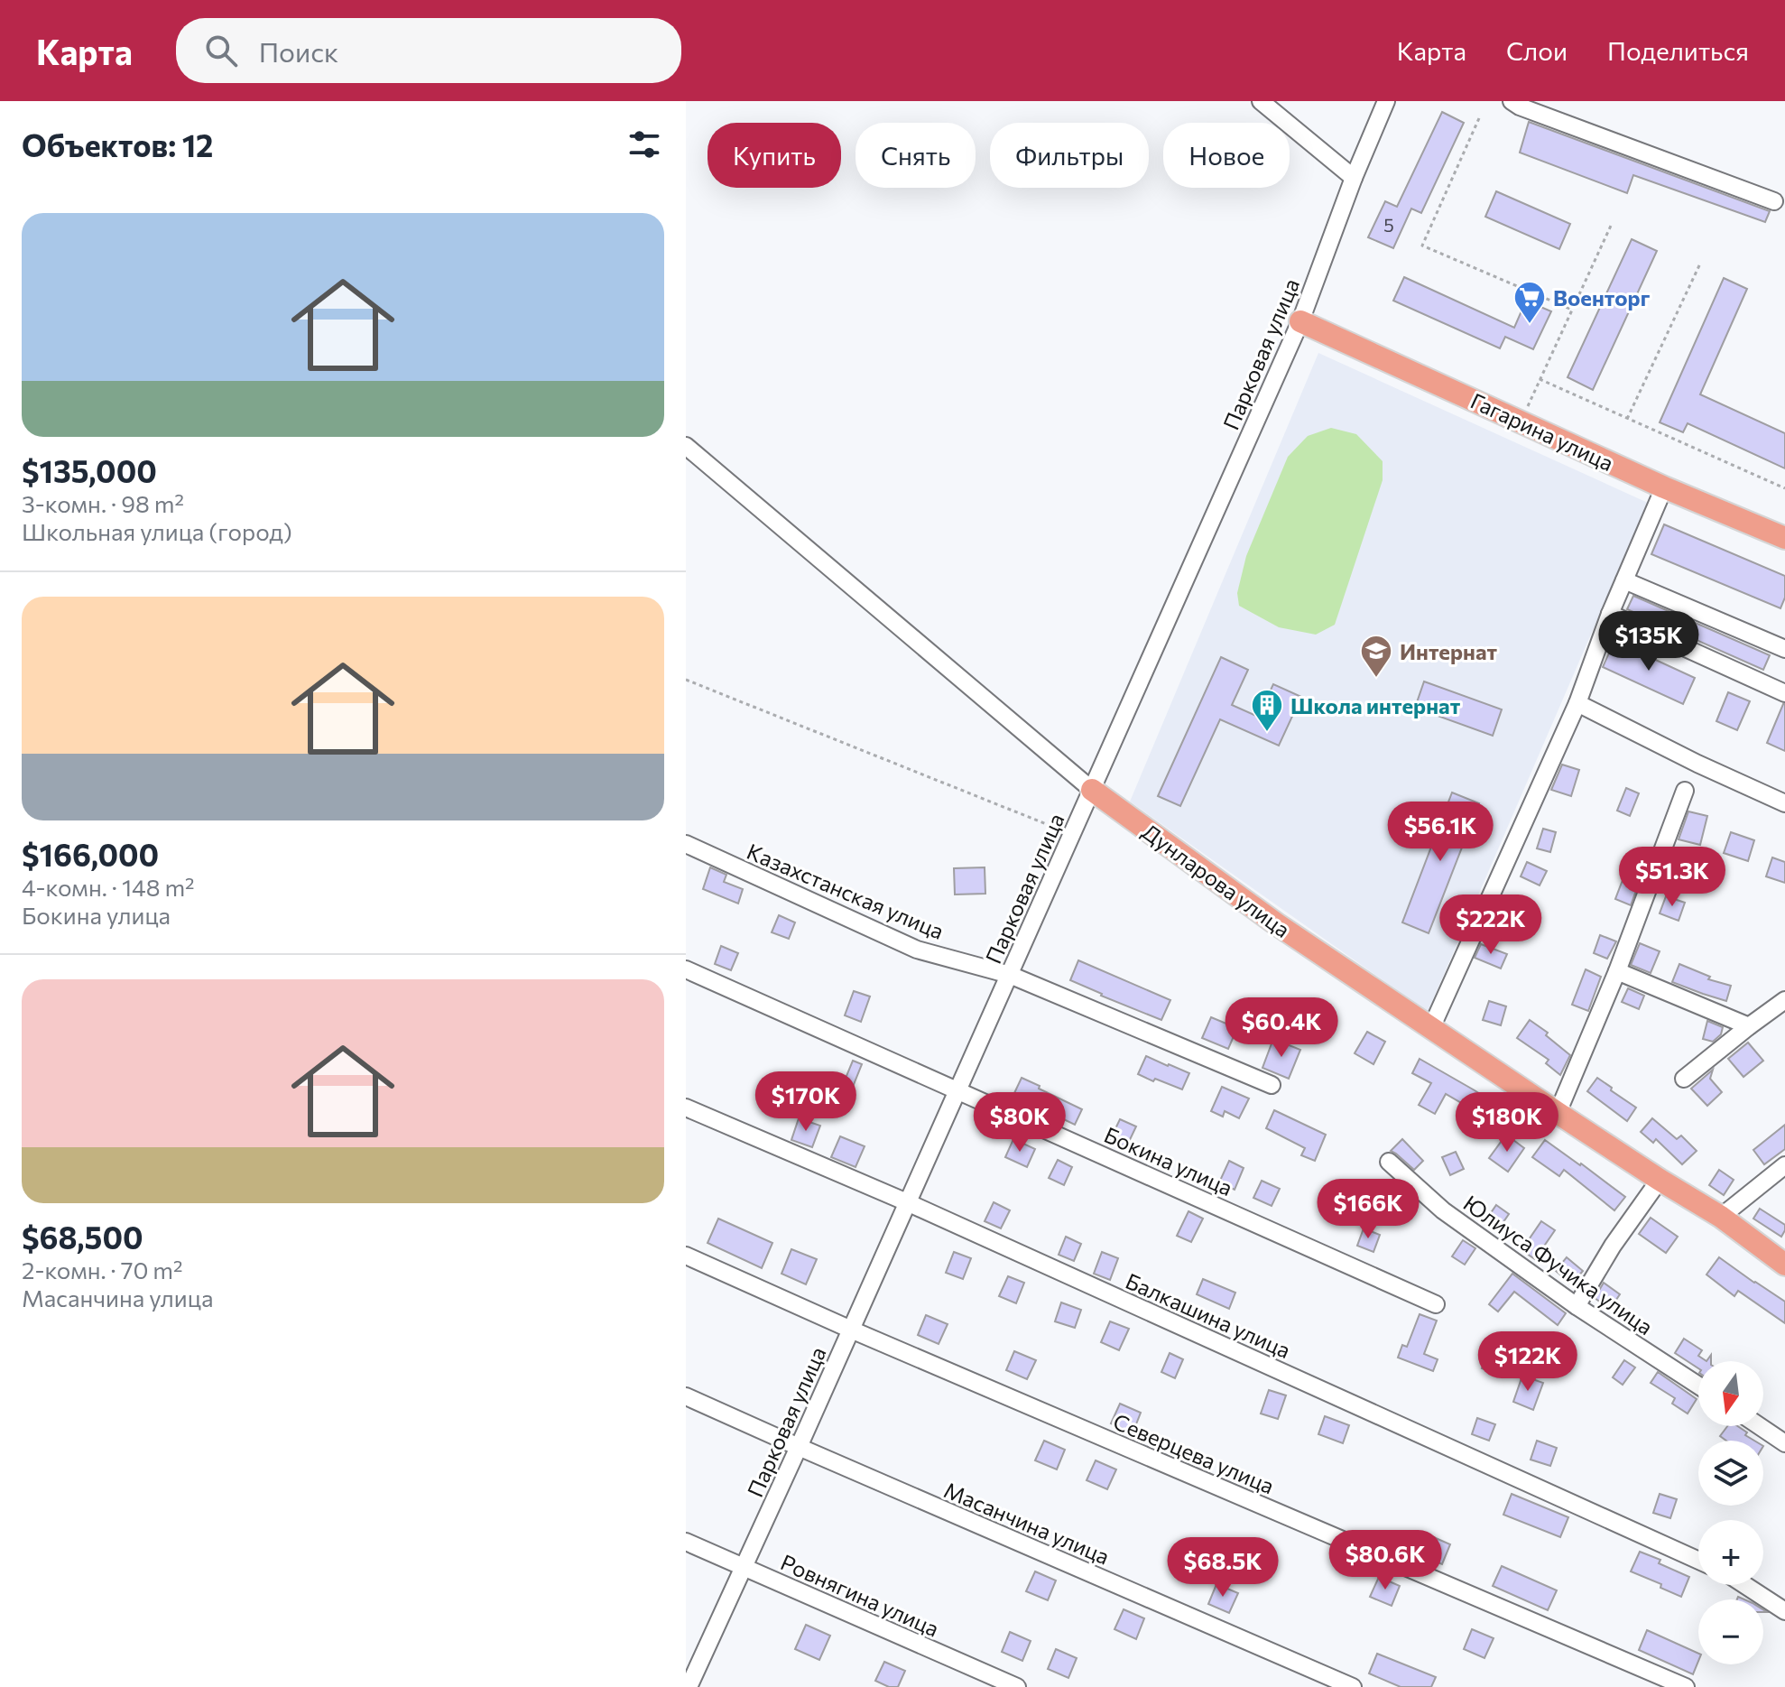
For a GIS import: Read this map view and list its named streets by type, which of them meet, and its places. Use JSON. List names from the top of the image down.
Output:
{
  "streets": {
    "main road": ["Гагарина улица", "Дунларова улица"],
    "street": [
      "Парковая улица",
      "Казахстанская улица",
      "Бокина улица",
      "Юлиуса Фучика улица",
      "Балкашина улица",
      "Северцева улица",
      "Масанчина улица",
      "Ровнягина улица"
    ]
  },
  "crossings": [
    ["Парковая улица", "Гагарина улица"],
    ["Парковая улица", "Дунларова улица"],
    ["Парковая улица", "Казахстанская улица"],
    ["Парковая улица", "Бокина улица"],
    ["Парковая улица", "Балкашина улица"],
    ["Парковая улица", "Северцева улица"],
    ["Парковая улица", "Масанчина улица"],
    ["Парковая улица", "Ровнягина улица"]
  ],
  "places": {
    "supermarket": ["Военторг"],
    "school or university": ["Интернат"],
    "building": ["Школа интернат"]
  },
  "house_numbers": ["5"],
  "north": "bottom",
  "page": {
    "header": "Карта",
    "search": "Поиск",
    "nav": ["Карта", "Слои", "Поделиться"],
    "heading": "Объектов: 12",
    "chip": [
      "Купить",
      "Снять",
      "Фильтры",
      "Новое"
    ],
    "list": [
      {
        "name": "$135,000",
        "note": "3-комн. · 98 m² · Школьная улица (город)"
      },
      {
        "name": "$166,000",
        "note": "4-комн. · 148 m² · Бокина улица"
      },
      {
        "name": "$68,500",
        "note": "2-комн. · 70 m² · Масанчина улица"
      }
    ],
    "price": [
      "$135K",
      "$56.1K",
      "$51.3K",
      "$222K",
      "$60.4K",
      "$170K",
      "$80K",
      "$180K",
      "$166K",
      "$122K",
      "$80.6K",
      "$68.5K"
    ],
    "map_buttons": ["+", "−"]
  }
}
